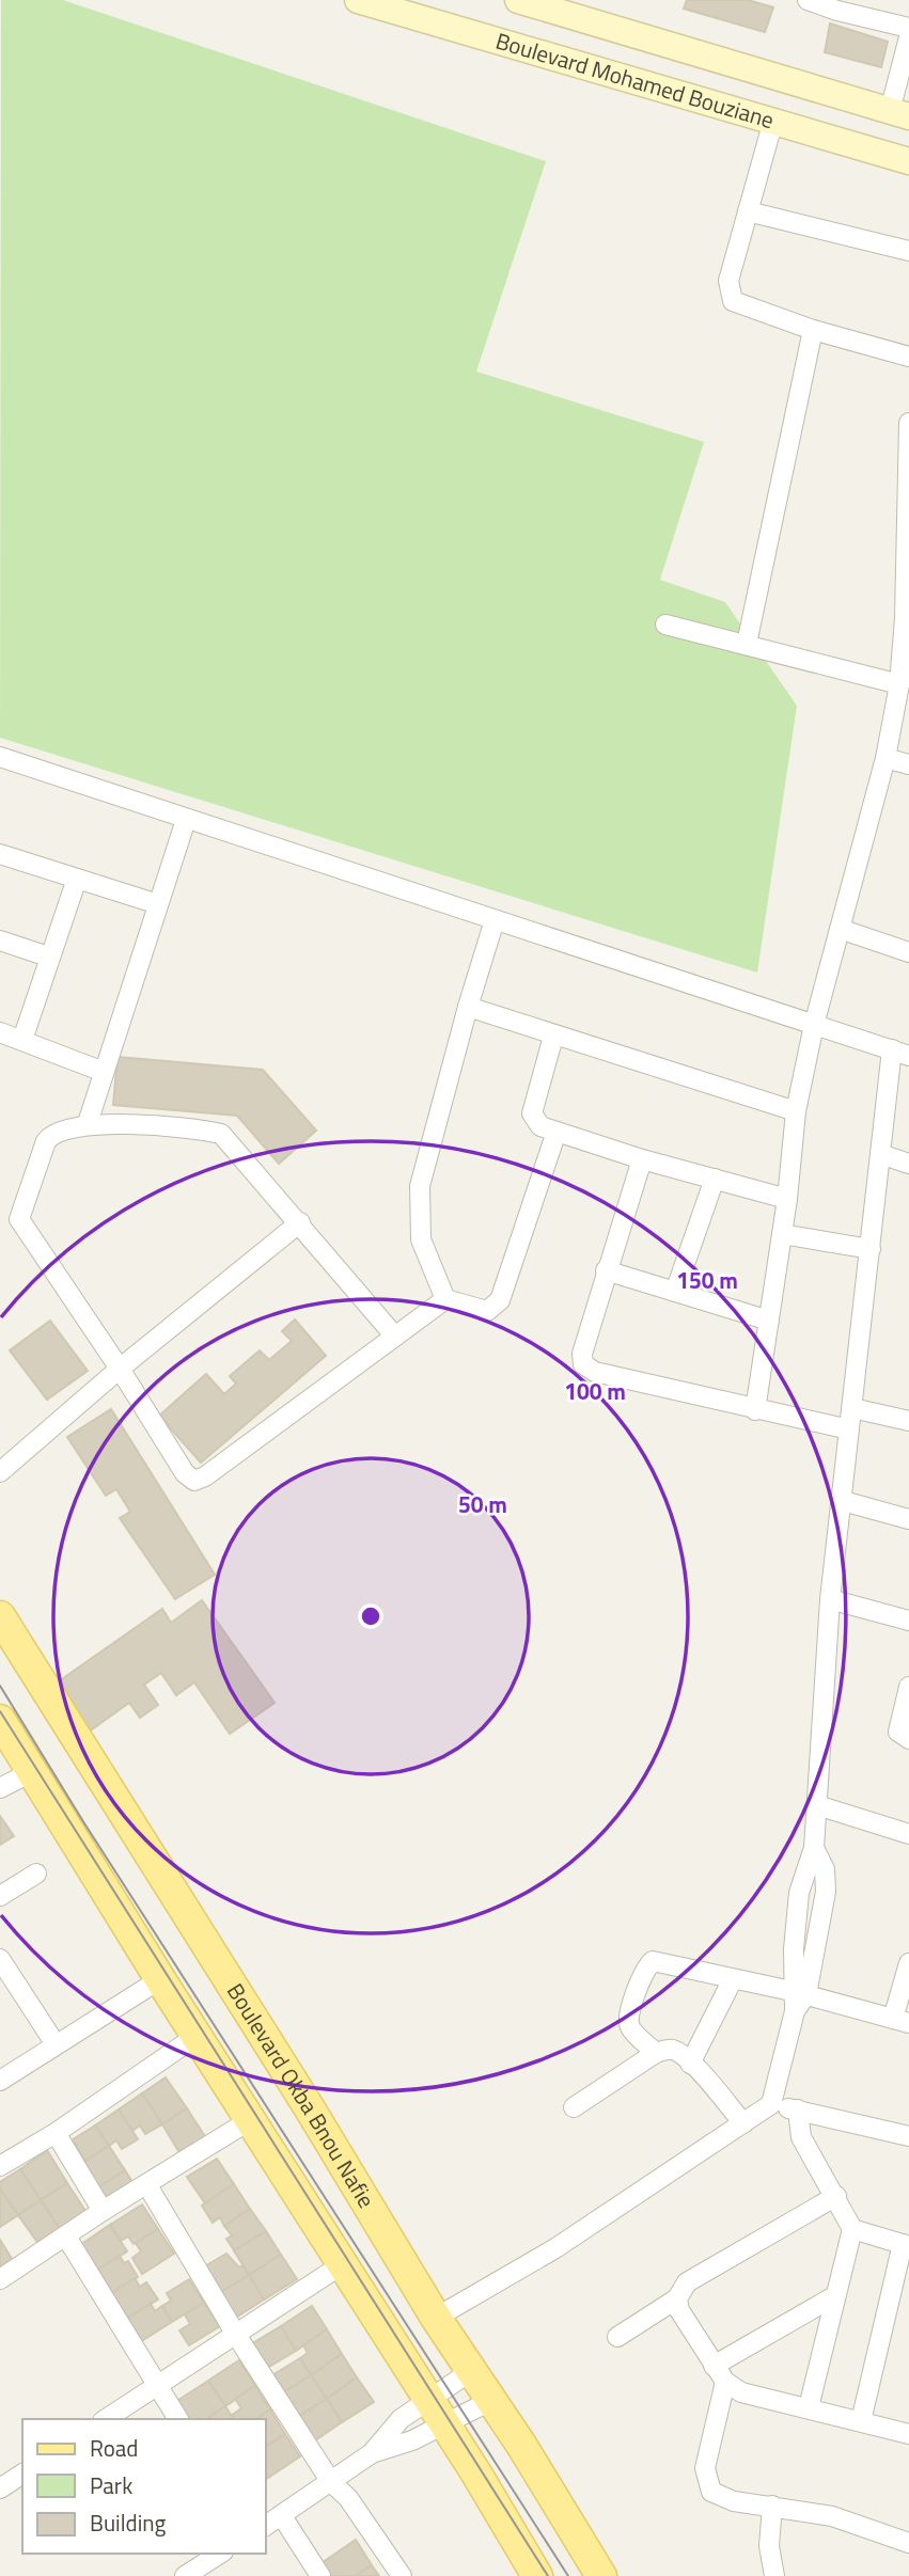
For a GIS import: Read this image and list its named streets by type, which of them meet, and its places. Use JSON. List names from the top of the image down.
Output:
{
  "streets": {
    "main road": ["Boulevard Okba Bnou Nafie"],
    "street": ["Boulevard Mohamed Bouziane"]
  },
  "legend": ["Road", "Park", "Building"],
  "rings": ["150 m", "100 m", "50 m"]
}
